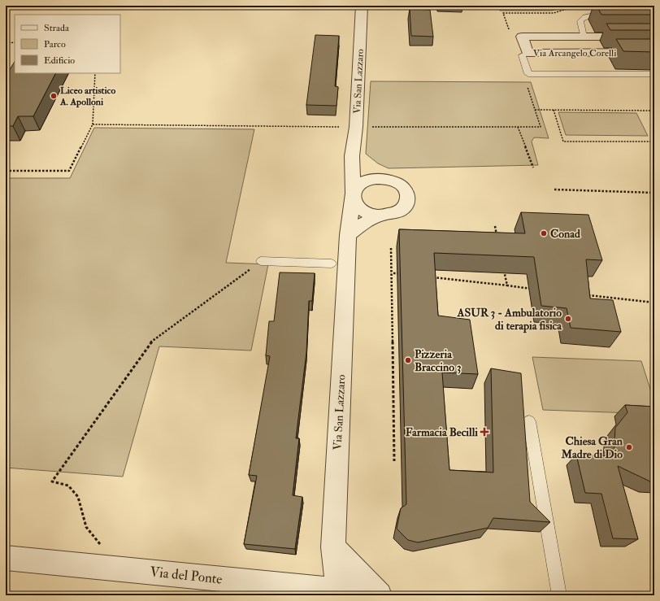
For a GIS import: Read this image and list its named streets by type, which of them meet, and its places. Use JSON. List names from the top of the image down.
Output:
{
  "streets": {
    "street": ["Via Arcangelo Corelli", "Via San Lazzaro", "Via del Ponte"]
  },
  "crossings": [
    ["Via San Lazzaro", "Via del Ponte"]
  ],
  "places": {
    "other": [
      "Liceo artistico A. Apolloni",
      "Conad",
      "ASUR 3 - Ambulatorio di terapia fisica",
      "Pizzeria Braccino 3",
      "Chiesa Gran Madre di Dio"
    ],
    "health": ["Farmacia Becilli"]
  },
  "legend": ["Strada", "Parco", "Edificio"]
}
